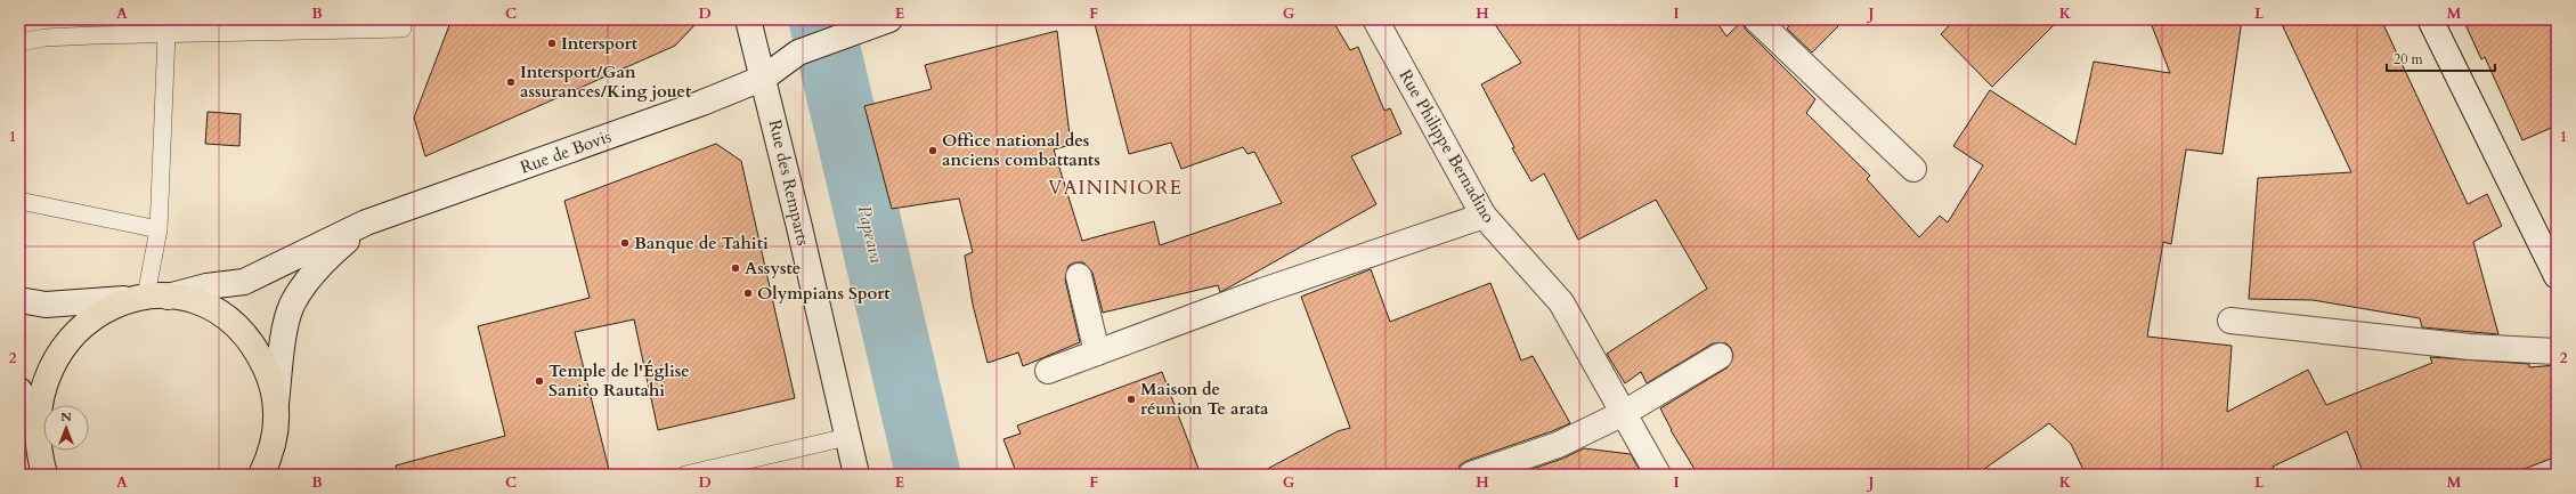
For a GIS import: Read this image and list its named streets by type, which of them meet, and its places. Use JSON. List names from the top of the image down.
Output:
{
  "streets": {
    "street": ["Rue Philippe Bernadino", "Rue de Bovis", "Rue des Remparts"]
  },
  "crossings": [
    ["Rue de Bovis", "Rue des Remparts"]
  ],
  "districts": ["VAININIORE"],
  "water": ["Papeava"],
  "places": [
    "Intersport",
    "Intersport/Gan assurances/King jouet",
    "Office national des anciens combattants",
    "Banque de Tahiti",
    "Assyste",
    "Olympians Sport",
    "Temple de l'Église Sanito Rautahi",
    "Maison de réunion Te arata"
  ],
  "scale_bar": "20 m",
  "north": "top",
  "grid": {
    "columns": [
      "A",
      "B",
      "C",
      "D",
      "E",
      "F",
      "G",
      "H",
      "I",
      "J",
      "K",
      "L",
      "M"
    ],
    "rows": ["1", "2"]
  }
}
